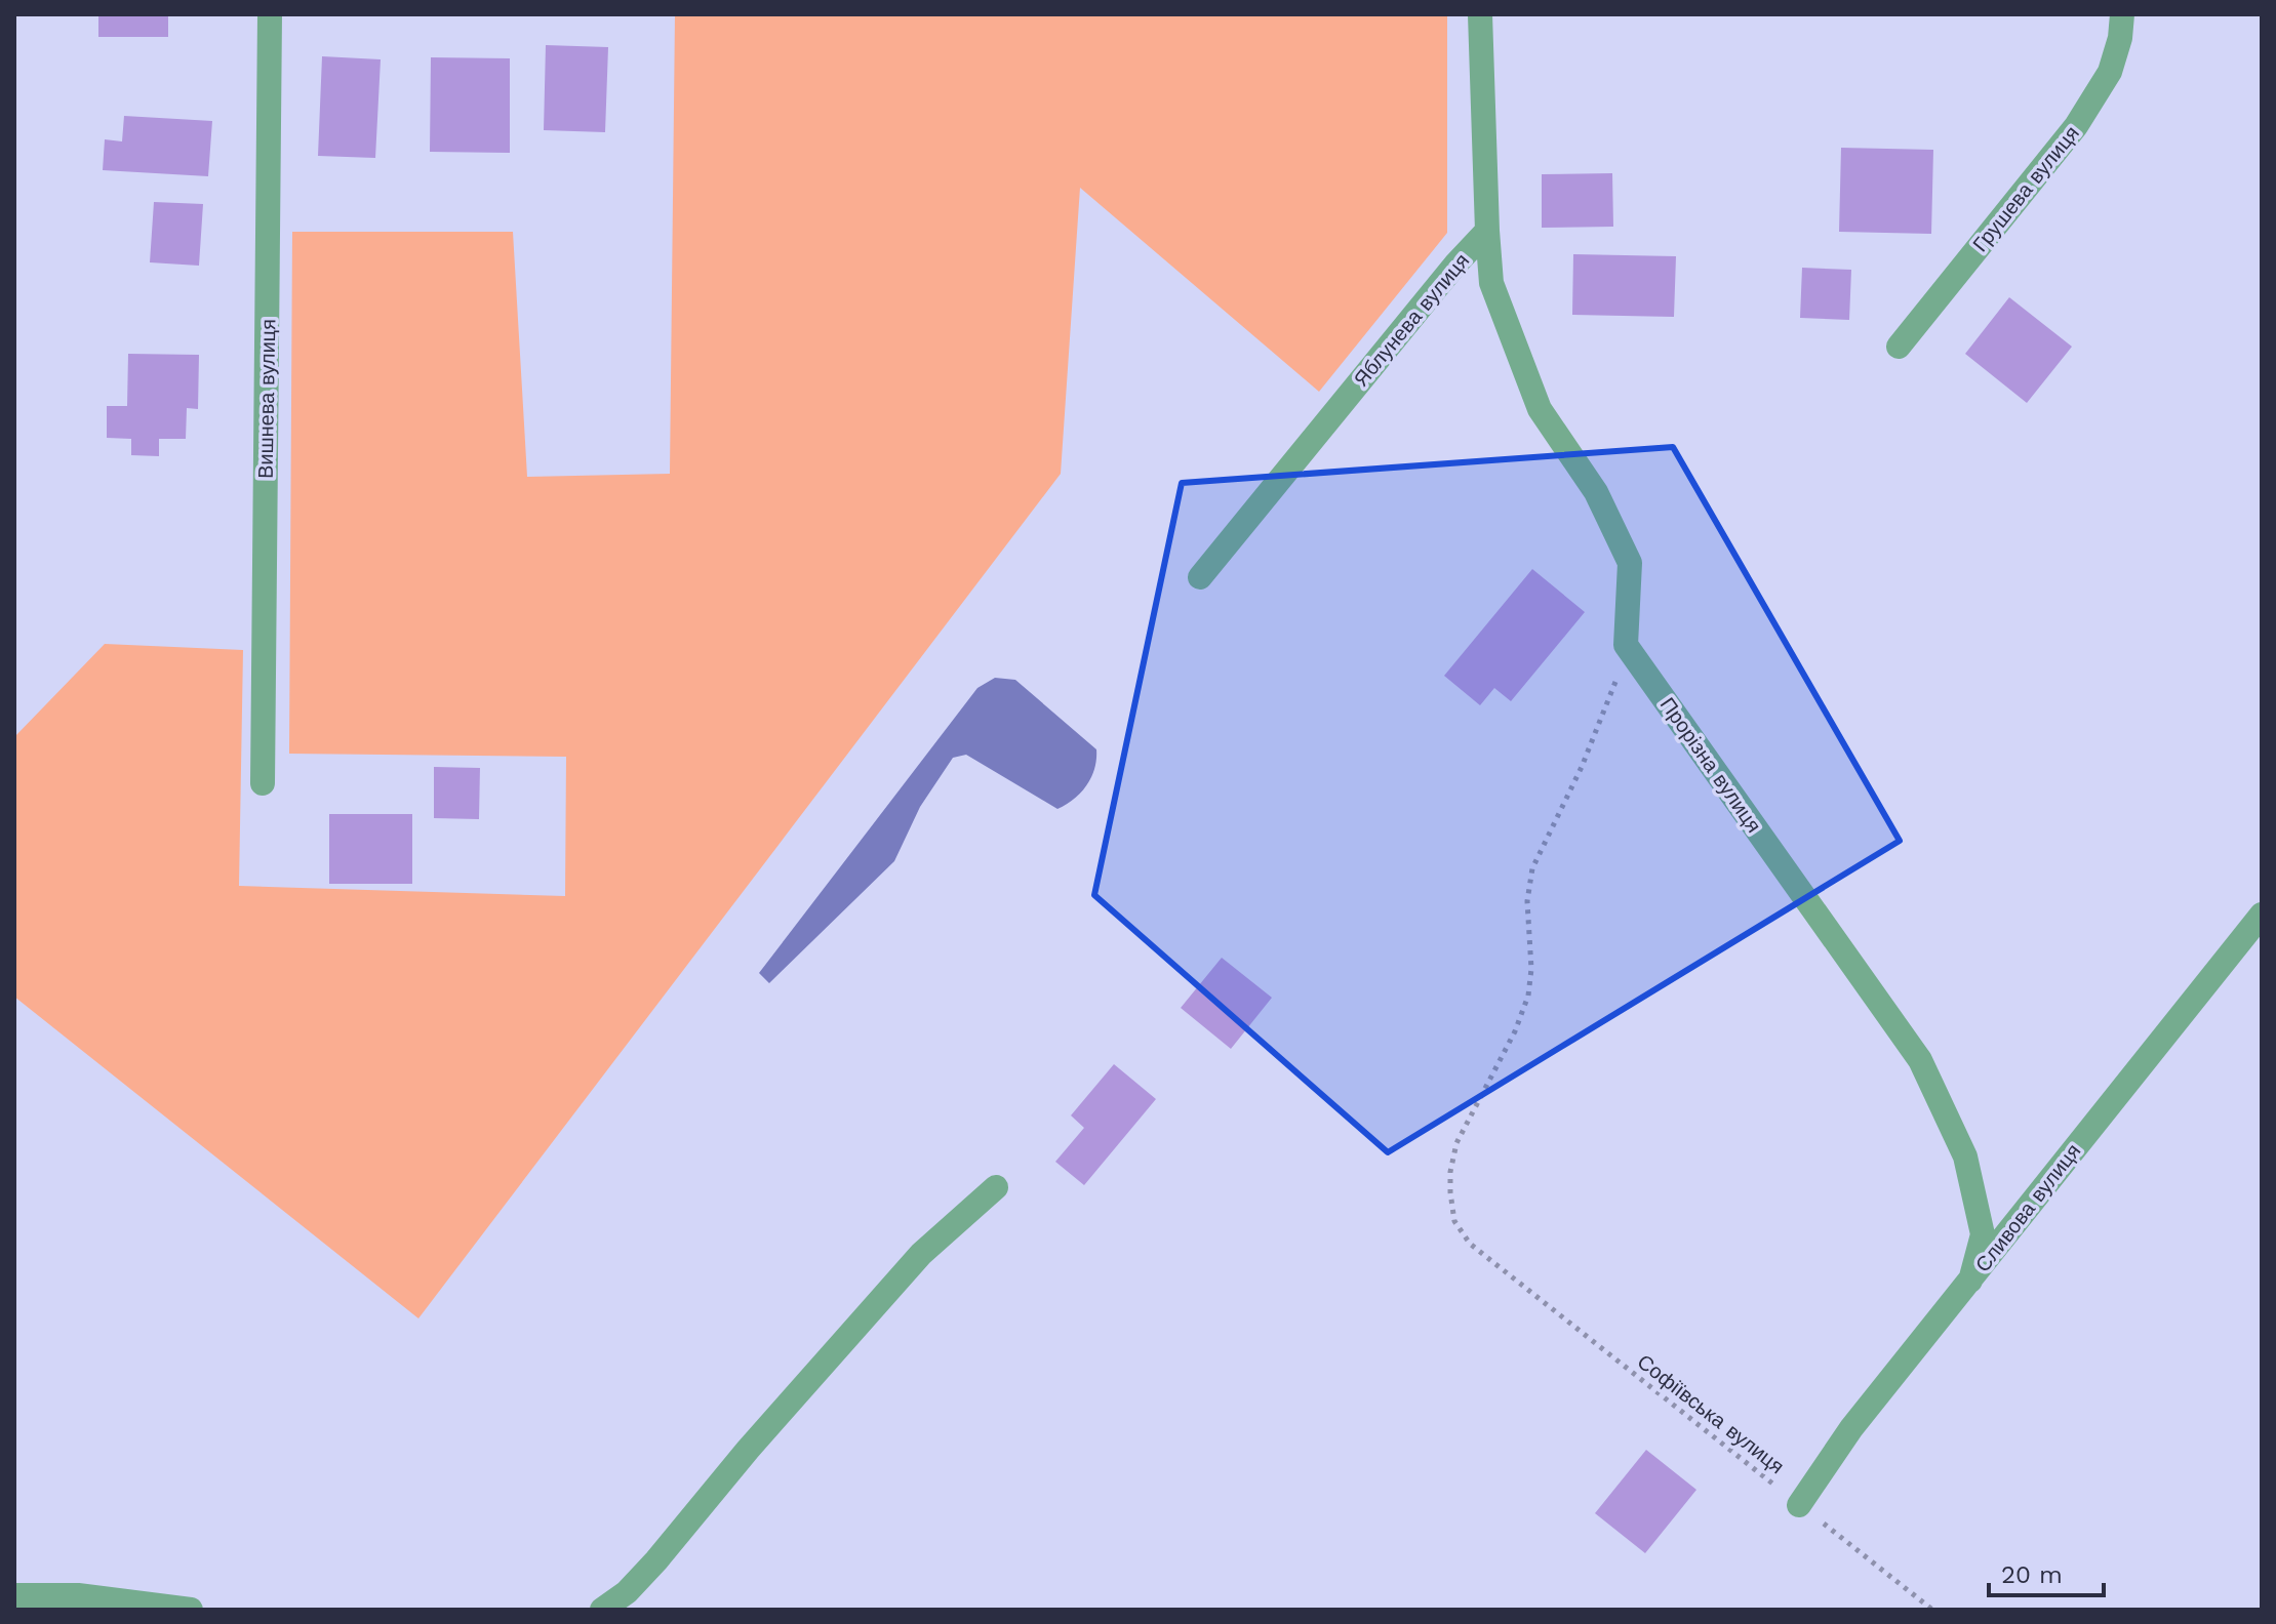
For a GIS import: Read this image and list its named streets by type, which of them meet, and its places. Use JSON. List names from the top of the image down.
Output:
{
  "streets": {
    "street": [
      "Грушева вулиця",
      "Яблунева вулиця",
      "Вишнева вулиця",
      "Прорізна вулиця",
      "Сливова вулиця"
    ],
    "path": ["Софіївська вулиця"]
  },
  "crossings": [
    ["Прорізна вулиця", "Сливова вулиця"],
    ["Прорізна вулиця", "Софіївська вулиця"],
    ["Сливова вулиця", "Софіївська вулиця"]
  ],
  "scale_bar": "20 m"
}
